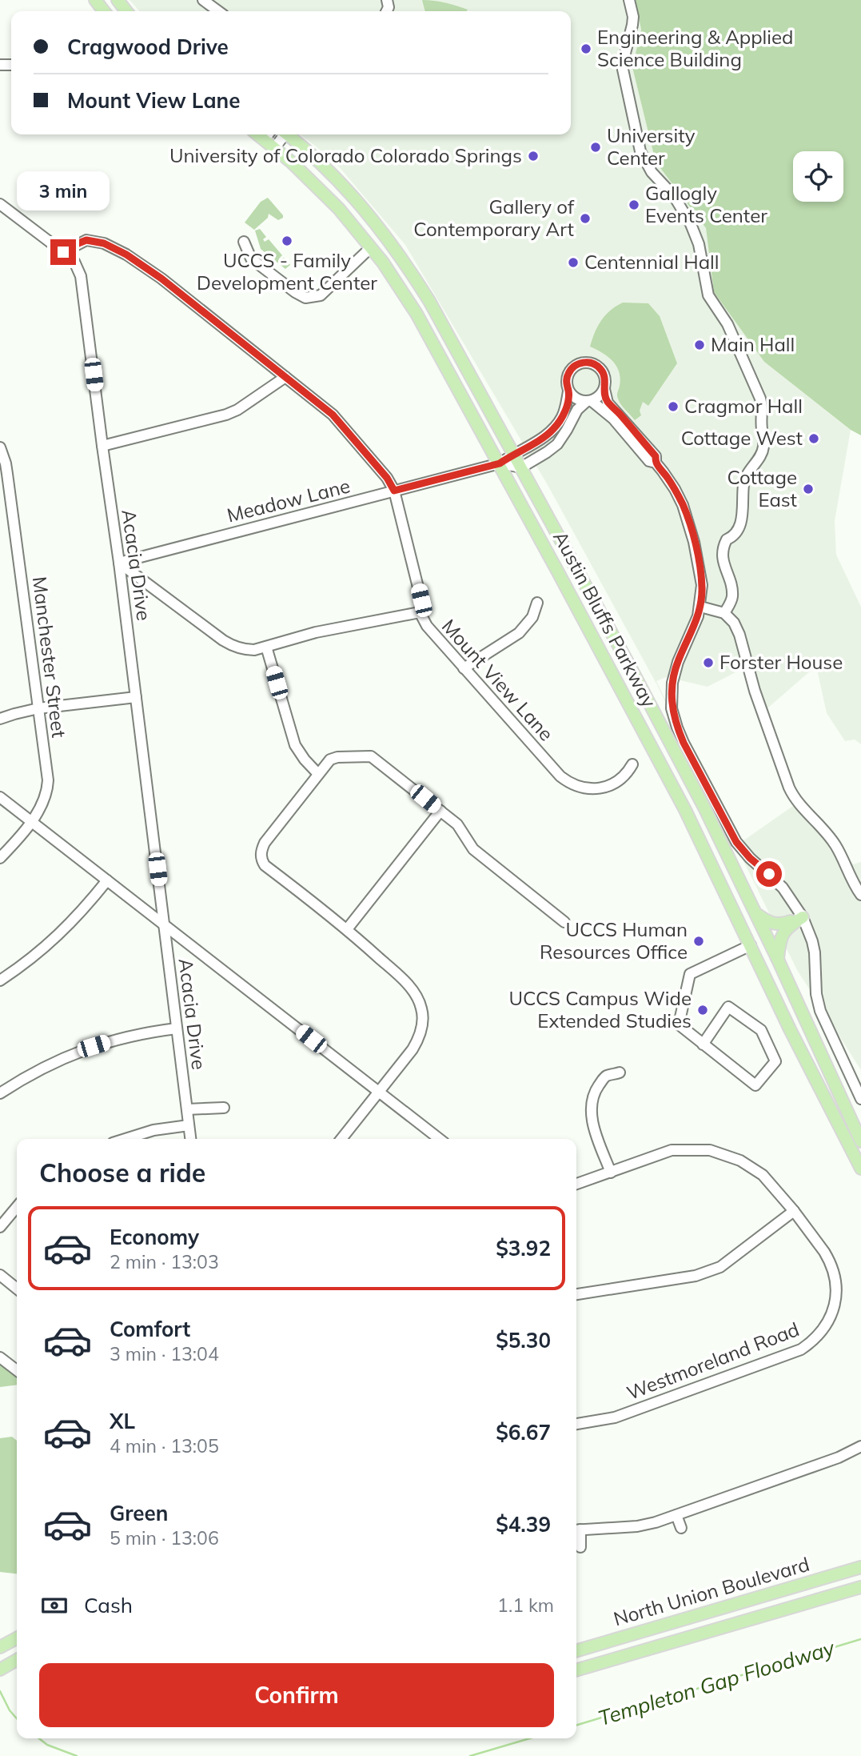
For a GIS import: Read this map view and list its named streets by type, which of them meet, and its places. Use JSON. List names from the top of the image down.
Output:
{
  "streets": {
    "main road": ["Austin Bluffs Parkway", "North Union Boulevard"],
    "street": [
      "Meadow Lane",
      "Acacia Drive",
      "Manchester Street",
      "Mount View Lane",
      "Westmoreland Road"
    ]
  },
  "crossings": [
    ["Meadow Lane", "Acacia Drive"],
    ["Meadow Lane", "Austin Bluffs Parkway"],
    ["Meadow Lane", "Mount View Lane"],
    ["Acacia Drive", "Mount View Lane"]
  ],
  "water": ["Templeton Gap Floodway"],
  "places": [
    "Engineering & Applied Science Building",
    "University Center",
    "University of Colorado Colorado Springs",
    "Gallogly Events Center",
    "Gallery of Contemporary Art",
    "UCCS - Family Development Center",
    "Centennial Hall",
    "Main Hall",
    "Cragmor Hall",
    "Cottage West",
    "Cottage East",
    "Forster House",
    "UCCS Human Resources Office",
    "UCCS Campus Wide Extended Studies"
  ],
  "page": {
    "banner": ["Cragwood Drive", "Mount View Lane"],
    "bubble": "3 min",
    "heading": "Choose a ride",
    "list": [
      {
        "name": "Economy",
        "note": "2 min · 13:03",
        "value": "$3.92"
      },
      {
        "name": "Comfort",
        "note": "3 min · 13:04",
        "value": "$5.30"
      },
      {
        "name": "XL",
        "note": "4 min · 13:05",
        "value": "$6.67"
      },
      {
        "name": "Green",
        "note": "5 min · 13:06",
        "value": "$4.39"
      }
    ],
    "pay": ["Cash", "1.1 km"],
    "buttons": "Confirm"
  }
}
